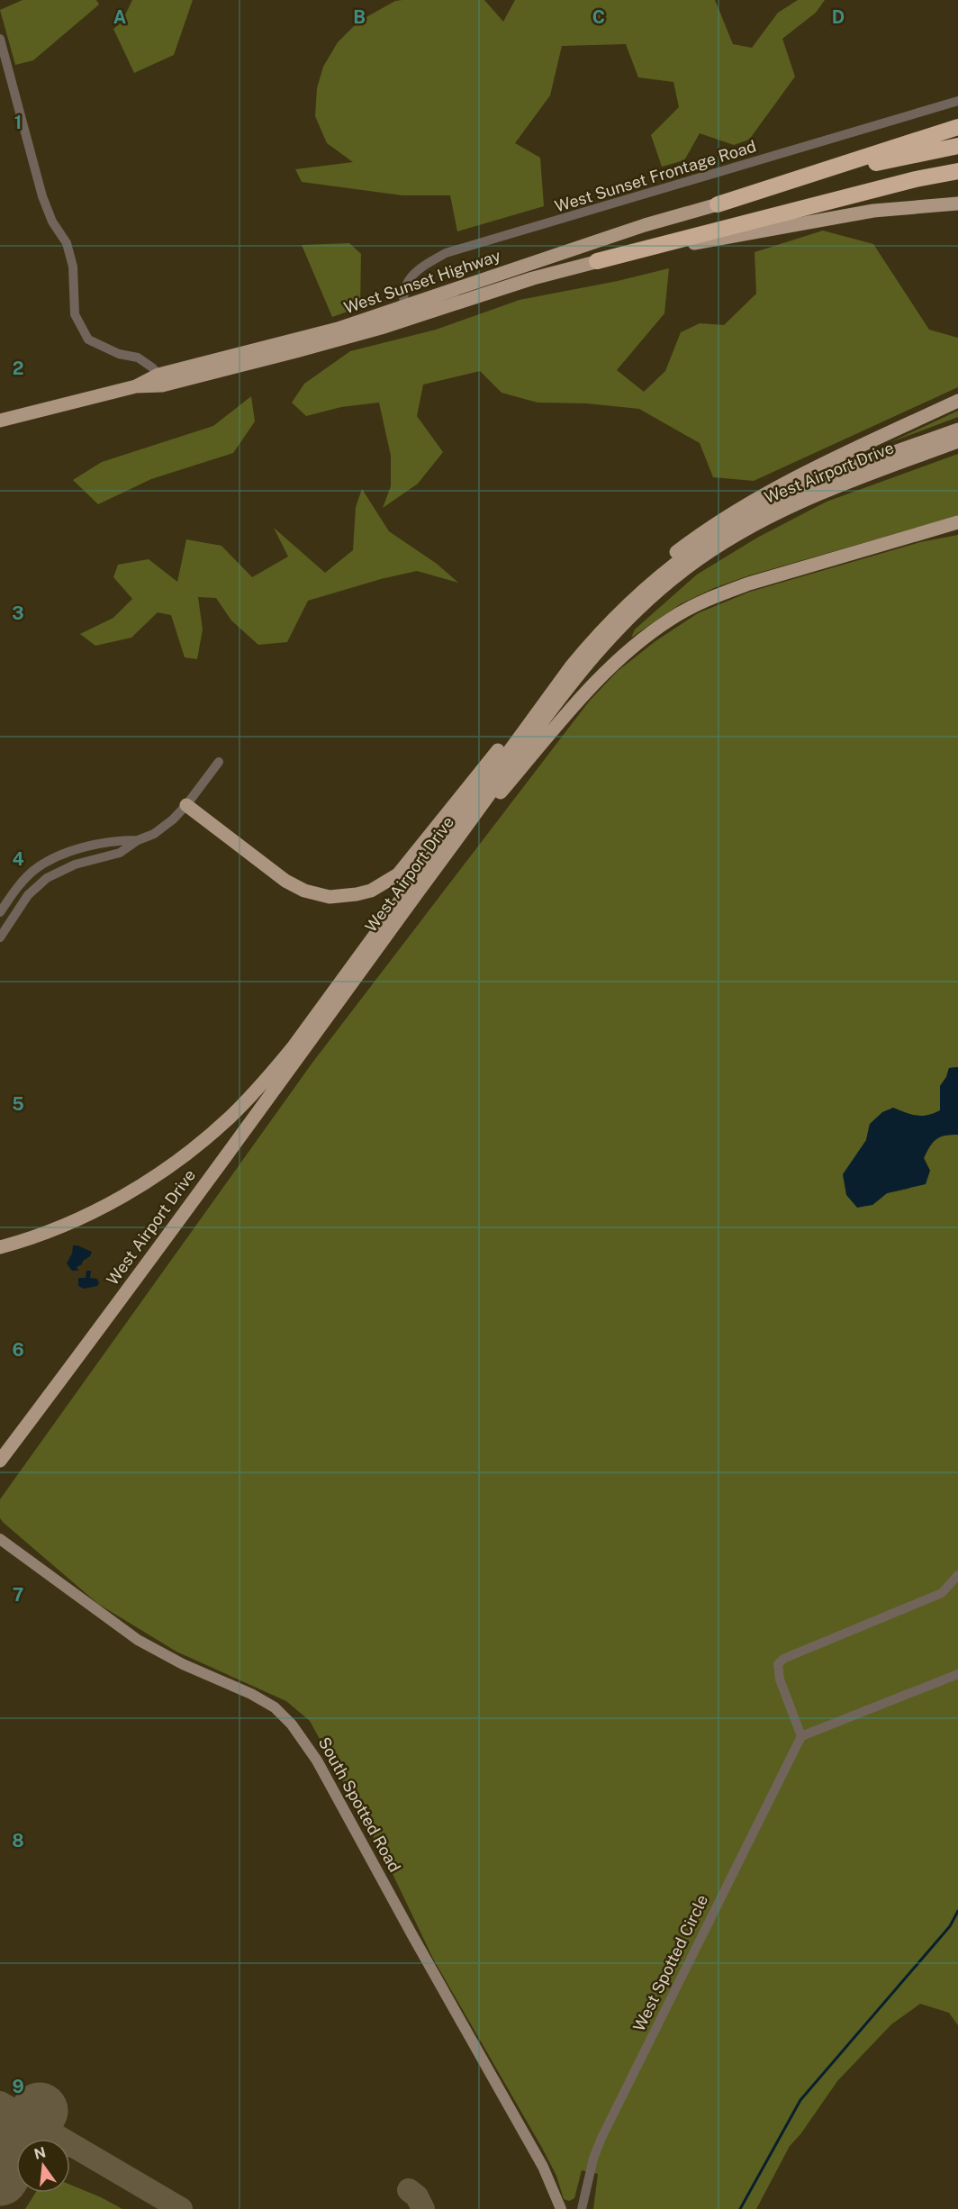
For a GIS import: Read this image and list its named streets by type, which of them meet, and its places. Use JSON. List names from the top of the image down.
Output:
{
  "streets": {
    "main road": ["West Sunset Highway", "West Airport Drive", "South Spotted Road"],
    "street": ["West Sunset Frontage Road", "West Spotted Circle"]
  },
  "crossings": [
    ["West Sunset Frontage Road", "West Sunset Highway"]
  ],
  "north": "top",
  "grid": {
    "columns": [
      "A",
      "B",
      "C",
      "D"
    ],
    "rows": [
      "1",
      "2",
      "3",
      "4",
      "5",
      "6",
      "7",
      "8",
      "9"
    ]
  }
}
